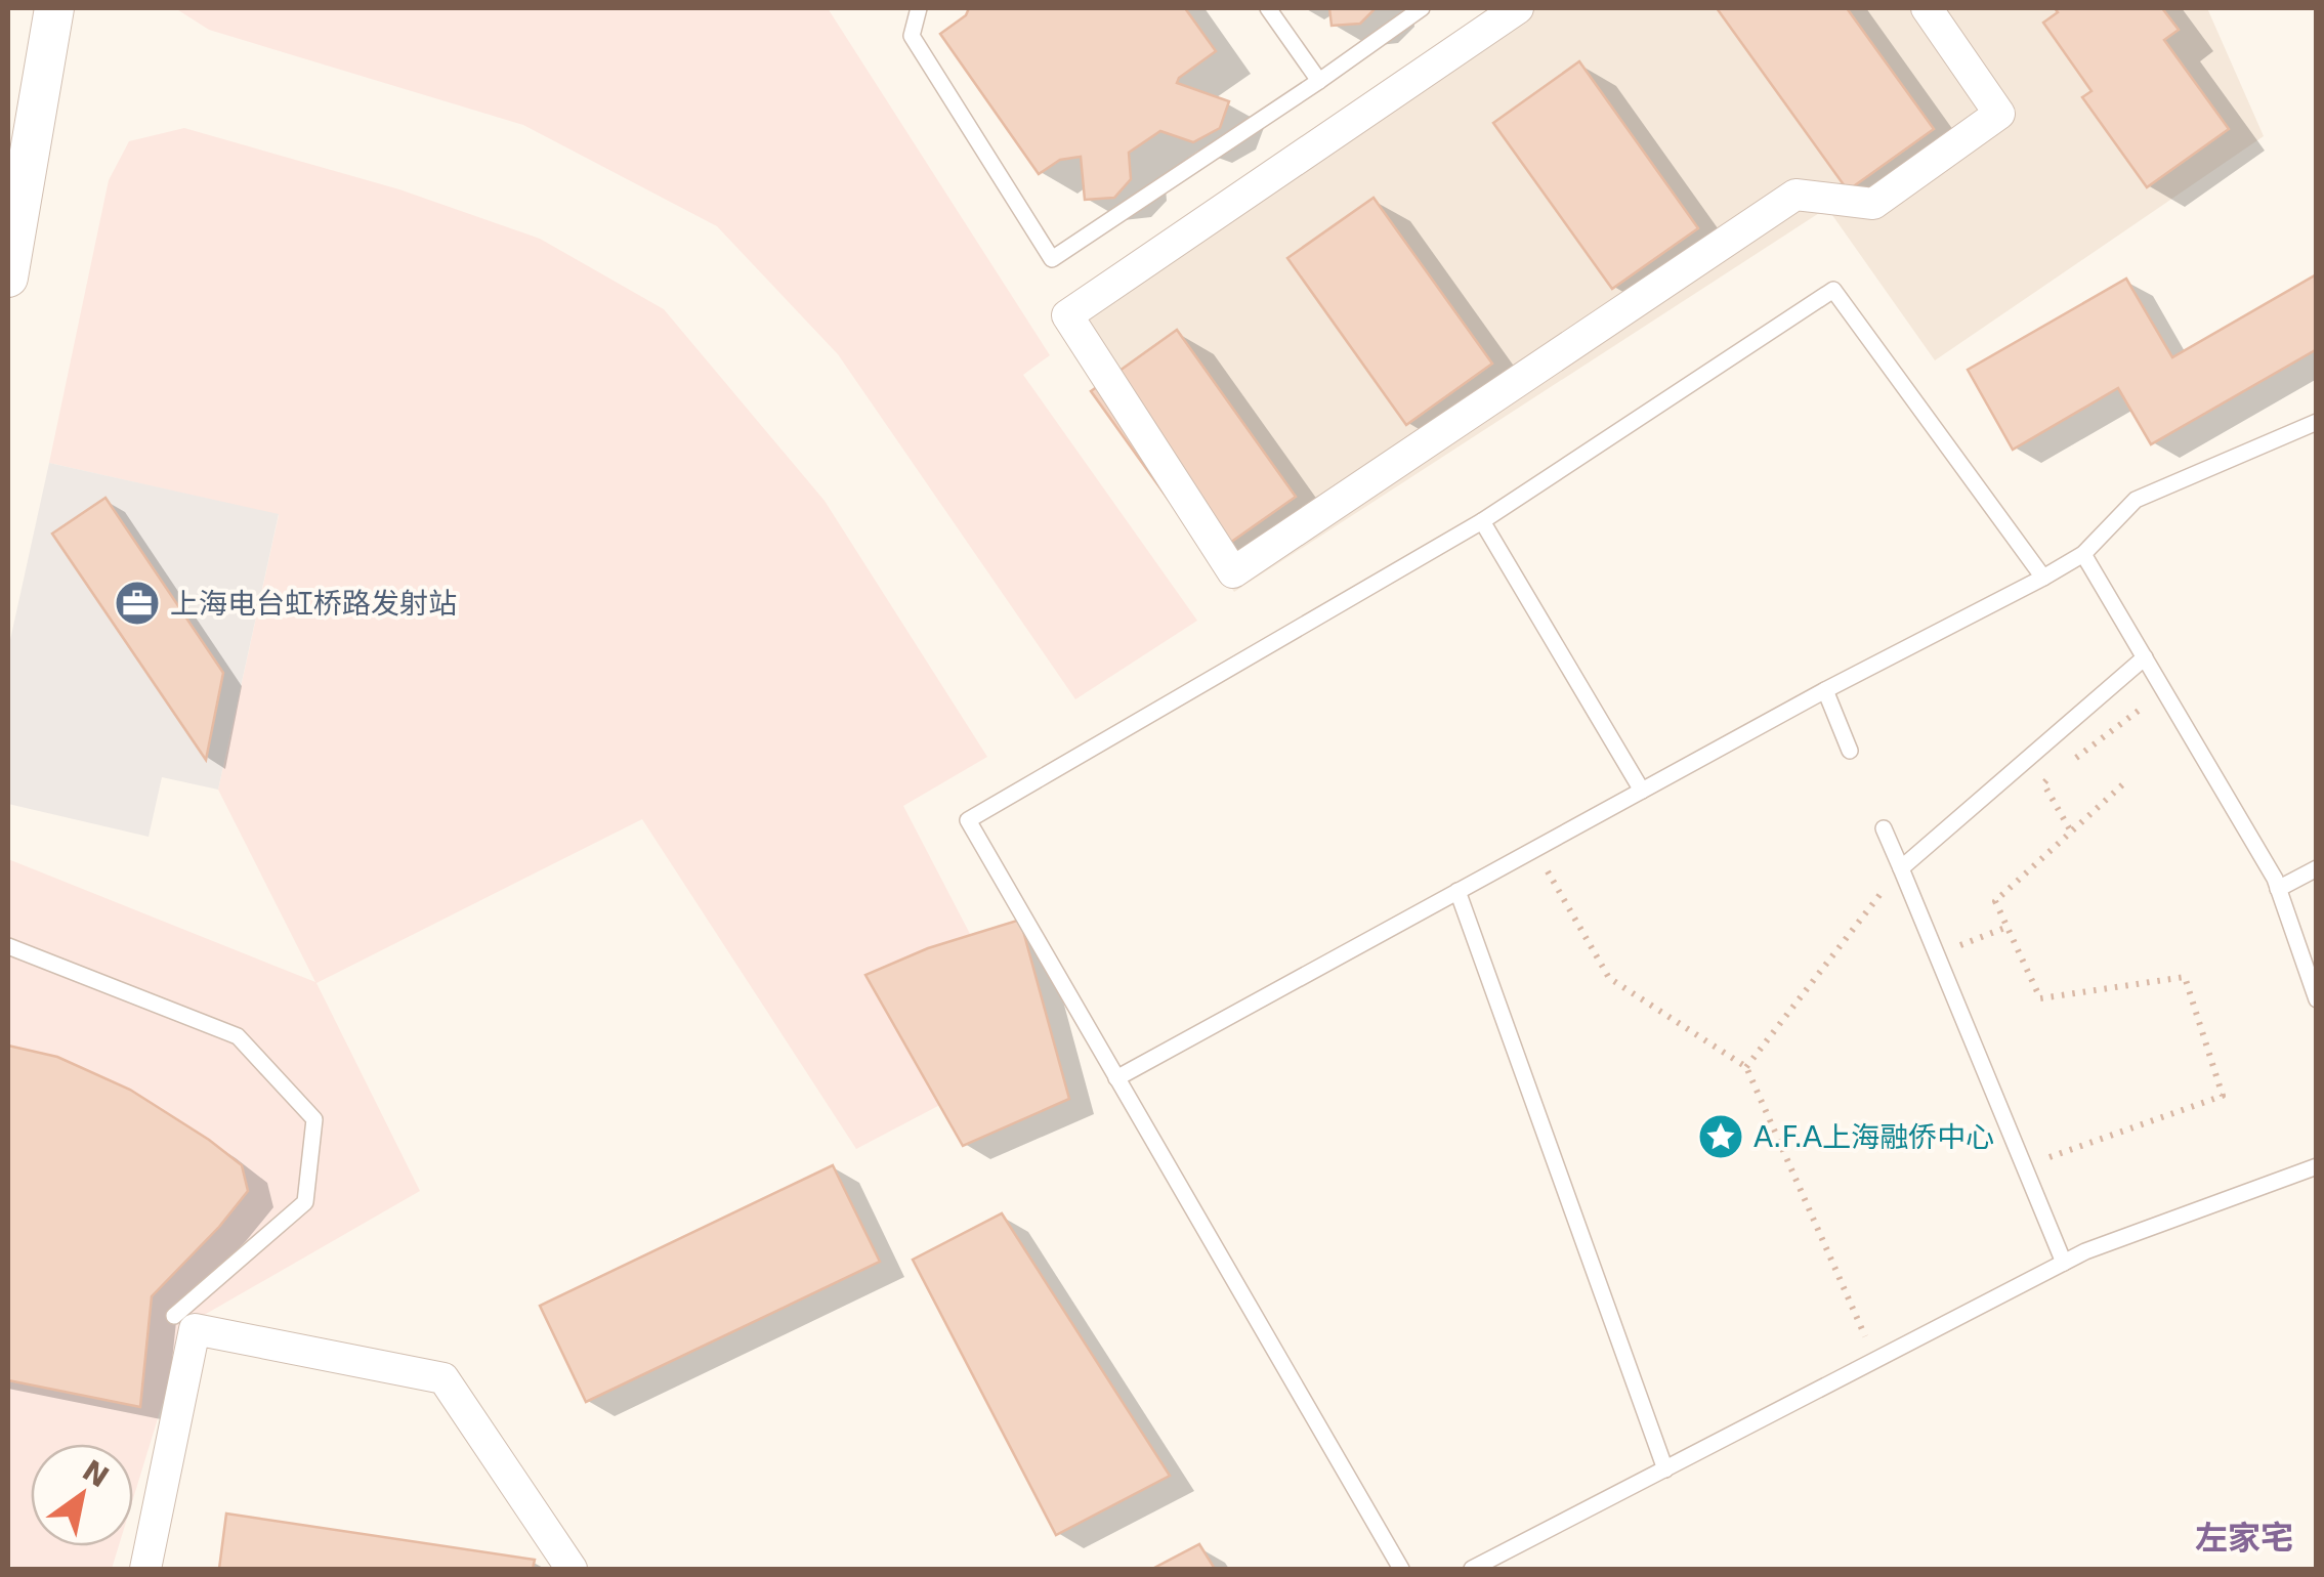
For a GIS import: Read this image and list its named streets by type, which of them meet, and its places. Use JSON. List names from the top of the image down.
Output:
{
  "districts": ["左家宅"],
  "places": {
    "office": ["上海电台虹桥路发射站"],
    "place": ["A.F.A上海融侨中心"]
  },
  "north": "top right"
}
